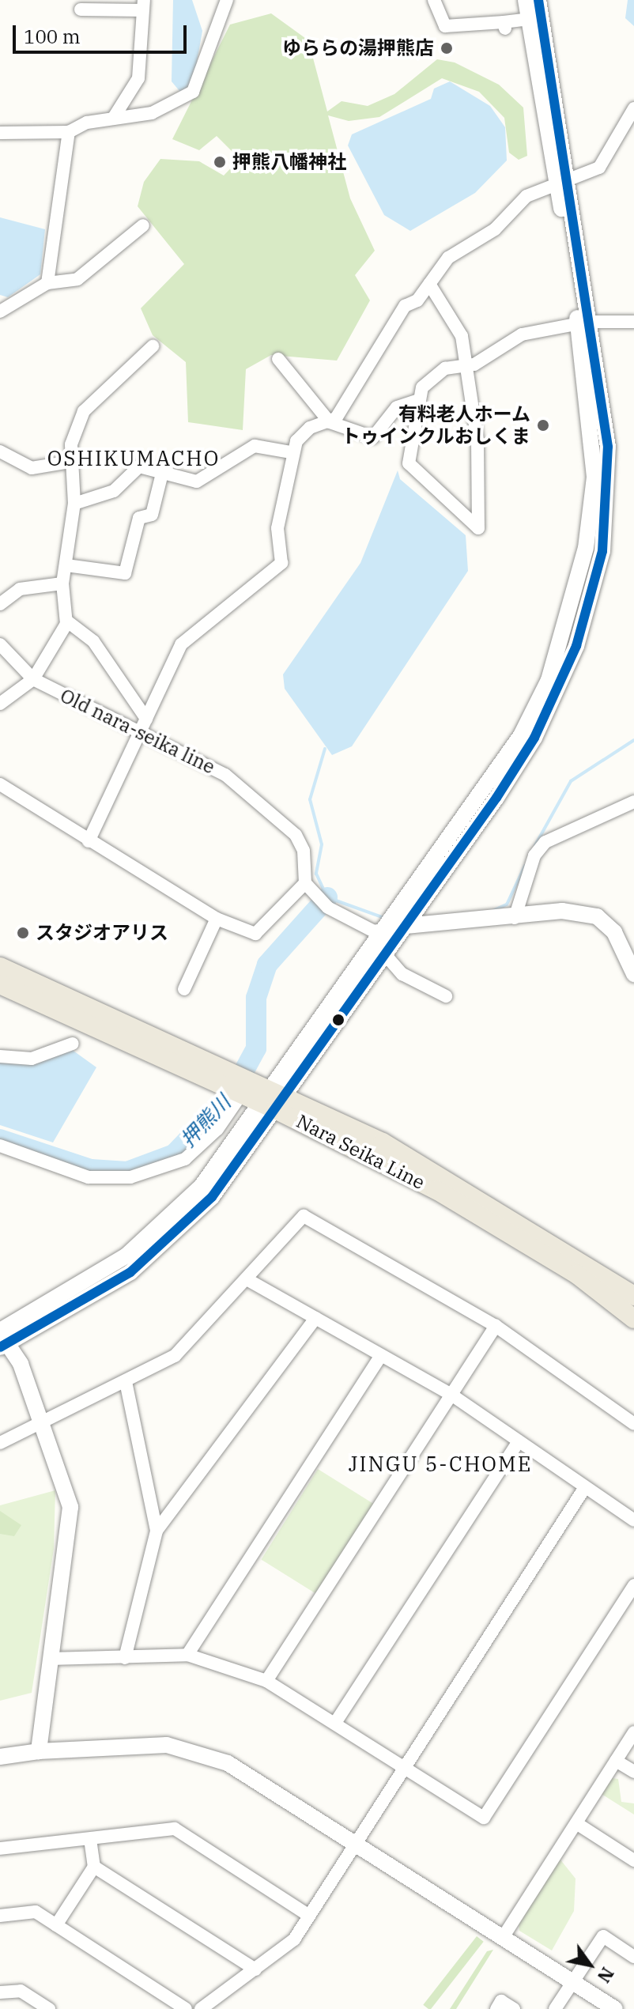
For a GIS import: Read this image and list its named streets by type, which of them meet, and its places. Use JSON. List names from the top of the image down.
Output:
{
  "streets": {
    "main road": ["Nara Seika Line"],
    "street": ["Old nara-seika line"]
  },
  "districts": ["OSHIKUMACHO", "JINGU 5-CHOME"],
  "water": ["押熊川"],
  "places": [
    "ゆららの湯押熊店",
    "押熊八幡神社",
    "有料老人ホーム トゥインクルおしくま",
    "スタジオアリス"
  ],
  "scale_bar": "100 m",
  "north": "bottom right"
}
